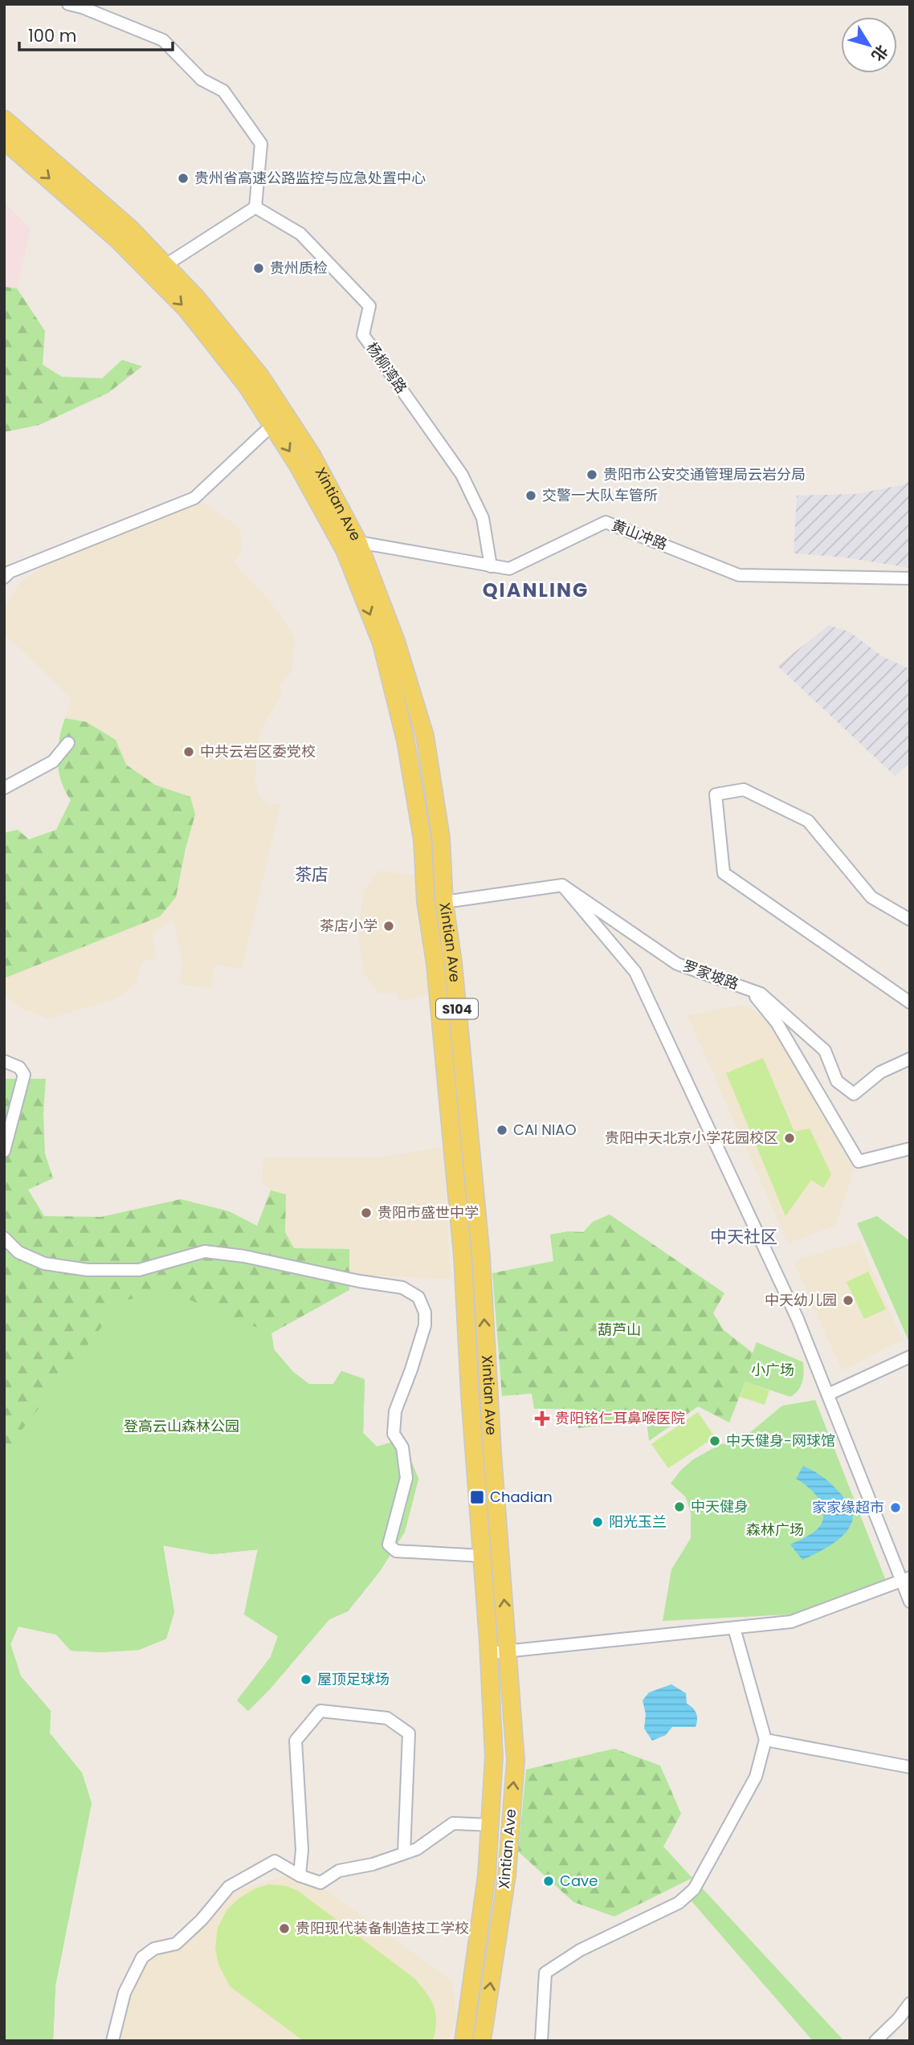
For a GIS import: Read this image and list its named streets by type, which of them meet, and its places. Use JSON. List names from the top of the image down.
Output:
{
  "streets": {
    "main road": ["Xintian Ave", "S104"],
    "street": ["杨柳湾路", "黄山冲路", "罗家坡路"]
  },
  "crossings": [
    ["杨柳湾路", "黄山冲路"],
    ["Xintian Ave", "黄山冲路"]
  ],
  "districts": ["QIANLING", "茶店", "中天社区"],
  "parks": [
    "葫芦山",
    "小广场",
    "登高云山森林公园",
    "森林广场"
  ],
  "places": {
    "other": [
      "贵州省高速公路监控与应急处置中心",
      "贵州质检",
      "贵阳市公安交通管理局云岩分局",
      "交警一大队车管所",
      "中共云岩区委党校",
      "茶店小学",
      "CAI NIAO",
      "贵阳中天北京小学花园校区",
      "贵阳市盛世中学",
      "中天幼儿园",
      "中天健身-网球馆",
      "中天健身",
      "家家缘超市",
      "阳光玉兰",
      "屋顶足球场",
      "Cave",
      "贵阳现代装备制造技工学校"
    ],
    "health": ["贵阳铭仁耳鼻喉医院"],
    "transit": ["Chadian"]
  },
  "scale_bar": "100 m",
  "north": "bottom right"
}
